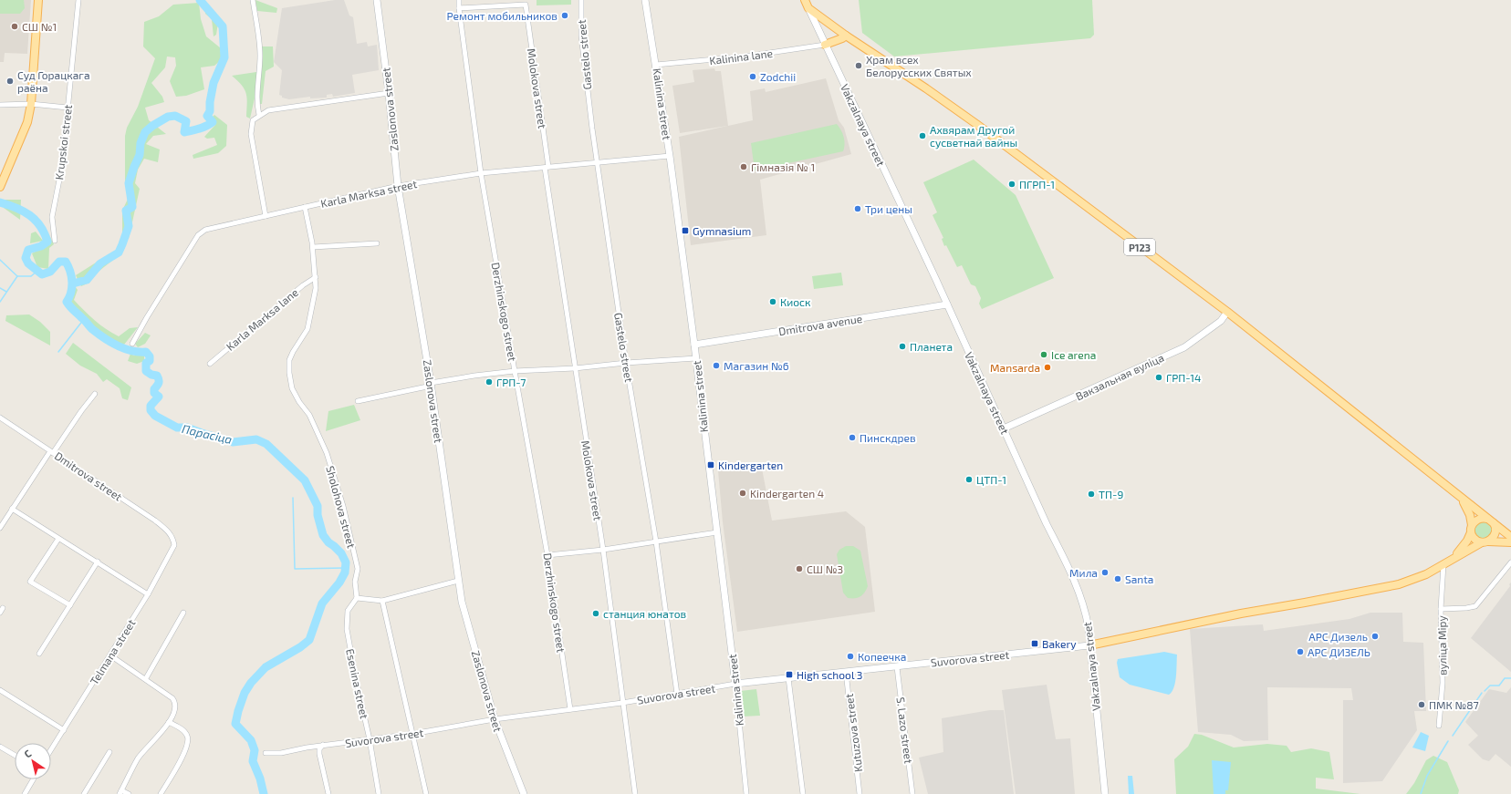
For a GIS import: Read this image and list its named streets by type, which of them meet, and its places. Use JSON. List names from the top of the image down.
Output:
{
  "streets": {
    "main road": [
      "Kalinina street",
      "Zaslonova street",
      "Vakzalnaya street",
      "Р123",
      "Dmitrova avenue",
      "Вакзальная вуліца",
      "Suvorova street"
    ],
    "street": [
      "Gastelo street",
      "Kalinina lane",
      "Molokova street",
      "Krupskoi street",
      "Karla Marksa street",
      "Derzhinskogo street",
      "Karla Marksa lane",
      "Dmitrova street",
      "Sholohova street",
      "вуліца Міру",
      "Telmana street",
      "Esenina street",
      "S. Lazo street",
      "Kutuzova street"
    ]
  },
  "crossings": [
    ["Gastelo street", "Karla Marksa street"],
    ["Gastelo street", "Suvorova street"],
    ["Kalinina lane", "Kalinina street"],
    ["Kalinina lane", "Vakzalnaya street"],
    ["Molokova street", "Karla Marksa street"],
    ["Molokova street", "Derzhinskogo street"],
    ["Molokova street", "Suvorova street"],
    ["Kalinina street", "Karla Marksa street"],
    ["Kalinina street", "Dmitrova avenue"],
    ["Kalinina street", "Suvorova street"],
    ["Zaslonova street", "Karla Marksa street"],
    ["Zaslonova street", "Suvorova street"],
    ["Vakzalnaya street", "Р123"],
    ["Vakzalnaya street", "Dmitrova avenue"],
    ["Vakzalnaya street", "Вакзальная вуліца"],
    ["Vakzalnaya street", "Suvorova street"],
    ["Karla Marksa street", "Derzhinskogo street"],
    ["Karla Marksa street", "Sholohova street"],
    ["Р123", "Вакзальная вуліца"],
    ["Derzhinskogo street", "Suvorova street"],
    ["Karla Marksa lane", "Sholohova street"],
    ["Dmitrova street", "Telmana street"],
    ["Sholohova street", "Esenina street"],
    ["Suvorova street", "Esenina street"],
    ["Suvorova street", "S. Lazo street"],
    ["Suvorova street", "Kutuzova street"]
  ],
  "water": ["Парасіца"],
  "places": {
    "other": [
      "Ремонт мобильников",
      "СШ №1",
      "Храм всех Белорусских Святых",
      "Zodchii",
      "Суд Горацкага раёна",
      "Ахвярам Другой сусветнай вайны",
      "Гімназія № 1",
      "ПГРП-1",
      "Три цены",
      "Киоск",
      "Планета",
      "Ice arena",
      "Магазин №6",
      "Mansarda",
      "ГРП-14",
      "ГРП-7",
      "Пинскдрев",
      "ЦТП-1",
      "Kindergarten 4",
      "ТП-9",
      "СШ №3",
      "Мила",
      "Santa",
      "станция юнатов",
      "АРС Дизель",
      "АРС ДИЗЕЛЬ",
      "Копеечка",
      "ПМК №87"
    ],
    "transit": [
      "Gymnasium",
      "Kindergarten",
      "Bakery",
      "High school 3"
    ]
  },
  "north": "top left"
}
